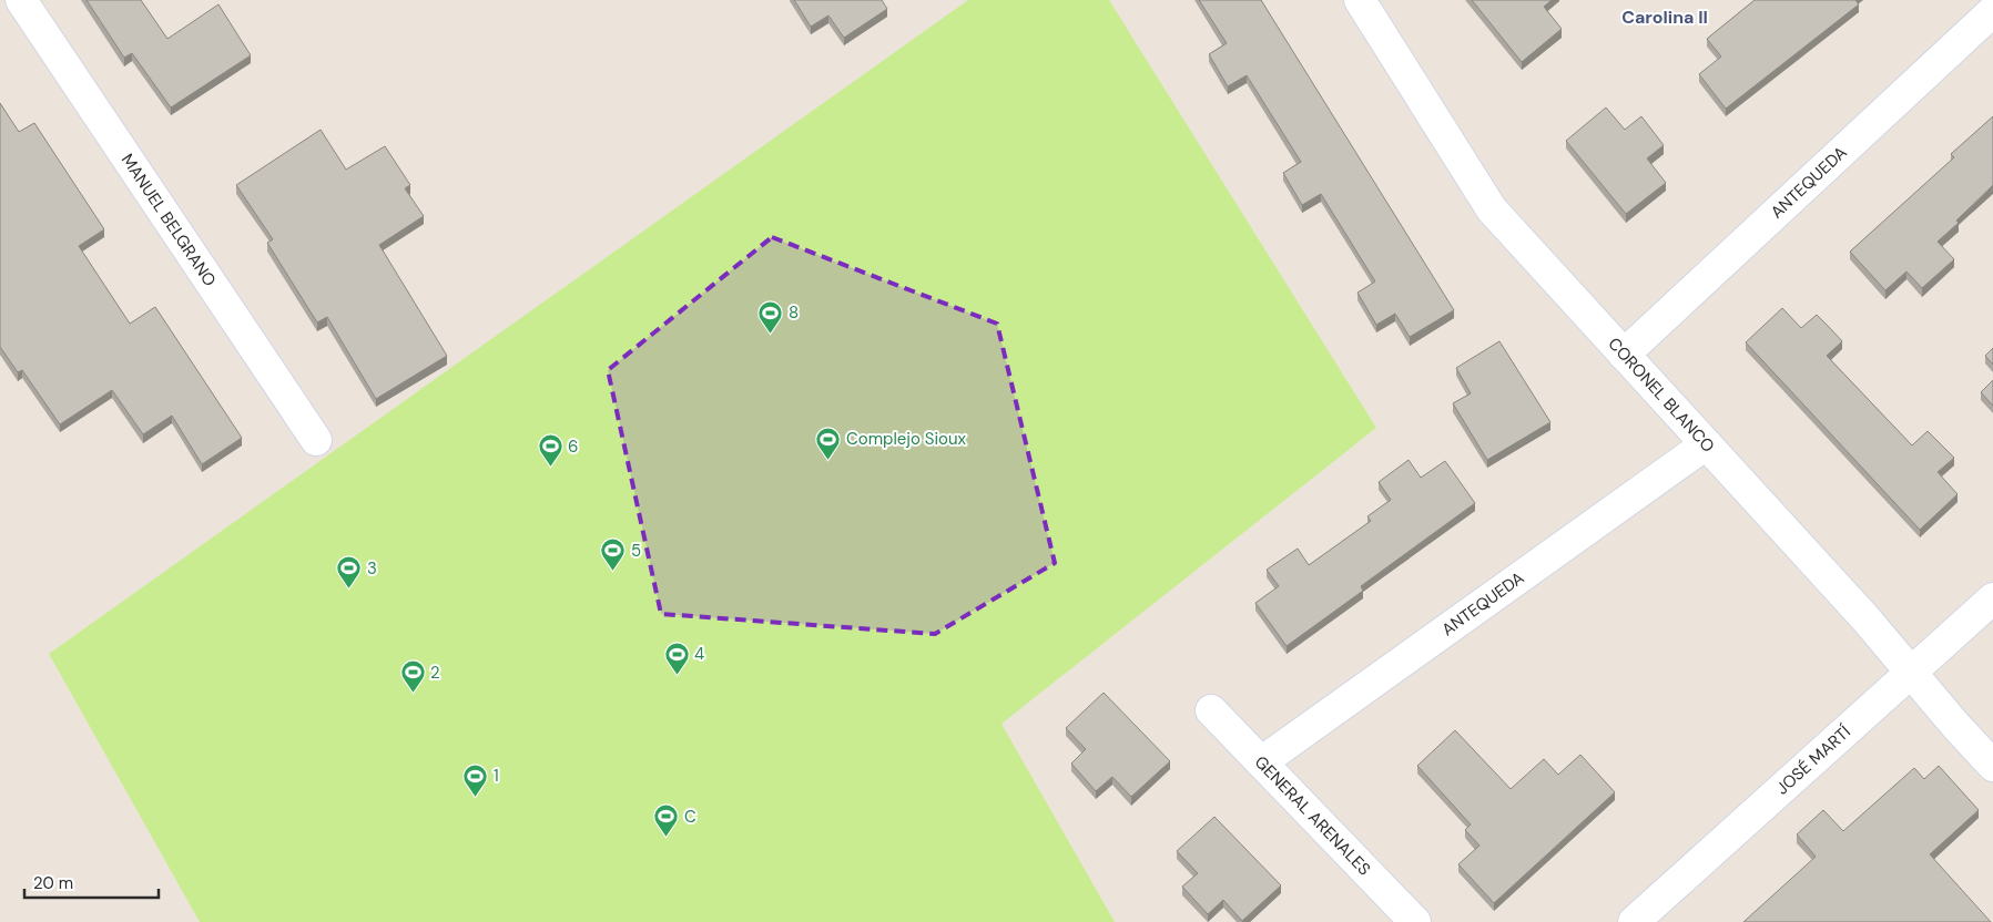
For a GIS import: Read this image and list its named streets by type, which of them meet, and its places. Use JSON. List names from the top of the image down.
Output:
{
  "streets": {
    "street": [
      "ANTEQUEDA",
      "MANUEL BELGRANO",
      "CORONEL BLANCO",
      "JOSÉ MARTÍ",
      "GENERAL ARENALES"
    ]
  },
  "crossings": [
    ["ANTEQUEDA", "CORONEL BLANCO"],
    ["ANTEQUEDA", "GENERAL ARENALES"],
    ["CORONEL BLANCO", "JOSÉ MARTÍ"]
  ],
  "districts": ["Carolina II"],
  "places": {
    "sports": [
      "8",
      "Complejo Sioux",
      "6",
      "5",
      "3",
      "4",
      "2",
      "1",
      "C"
    ]
  },
  "scale_bar": "20 m"
}
